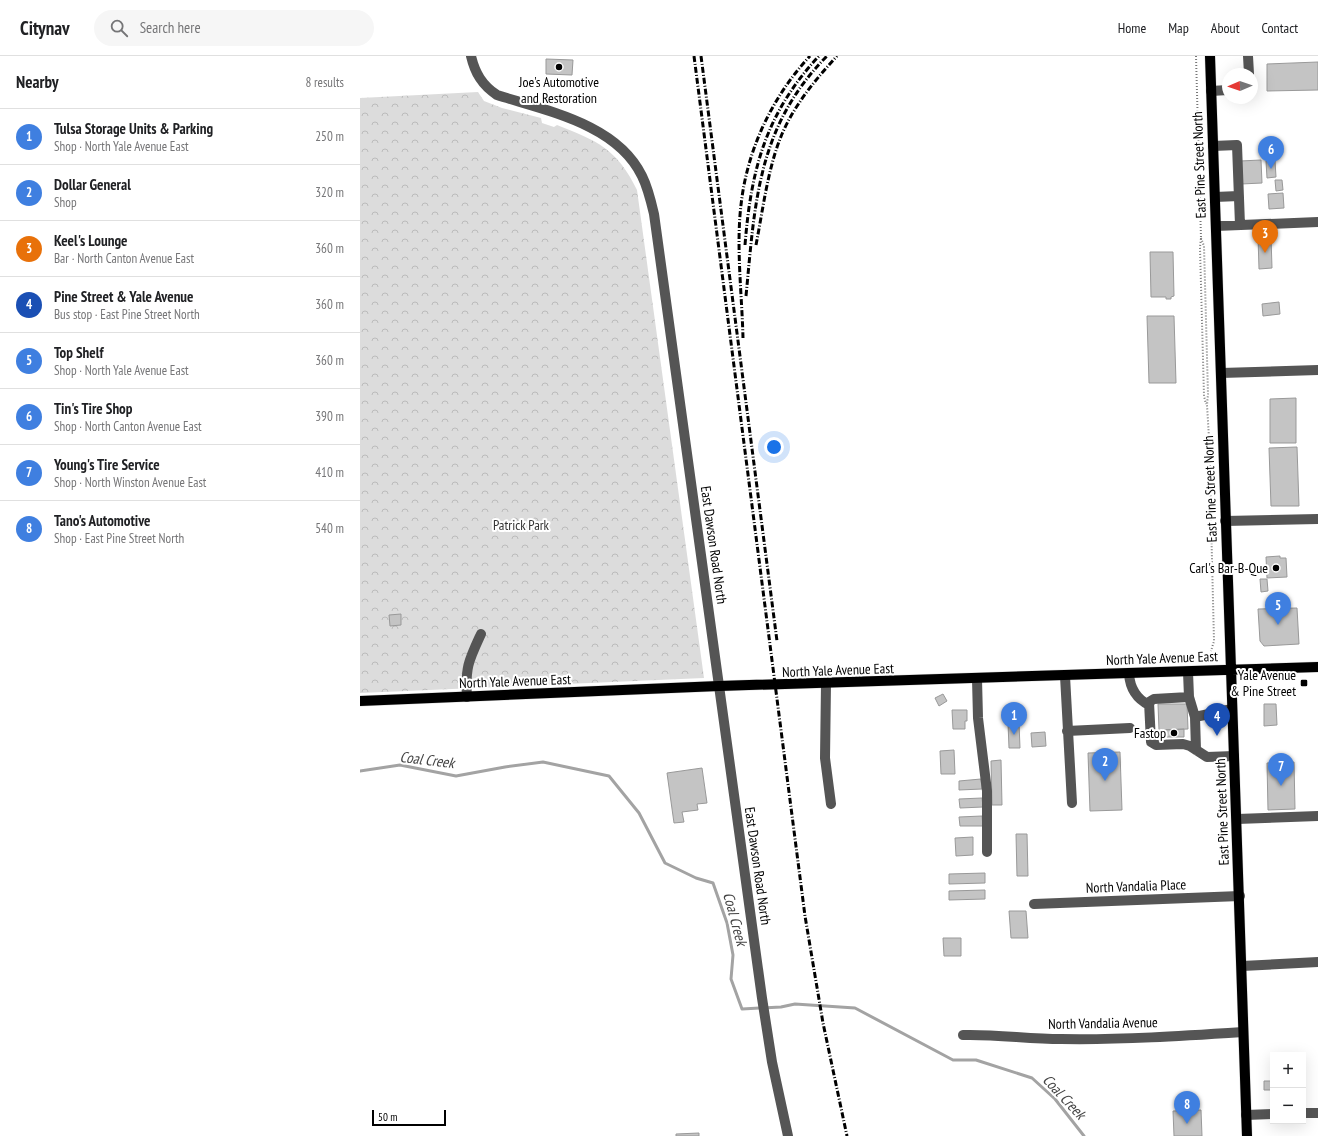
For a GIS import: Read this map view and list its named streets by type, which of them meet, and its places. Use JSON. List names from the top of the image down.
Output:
{
  "streets": {
    "main road": ["East Pine Street North", "North Yale Avenue East"],
    "street": ["East Dawson Road North", "North Vandalia Place", "North Vandalia Avenue"]
  },
  "crossings": [
    ["East Pine Street North", "North Yale Avenue East"],
    ["East Pine Street North", "North Vandalia Place"],
    ["East Pine Street North", "North Vandalia Avenue"],
    ["East Dawson Road North", "North Yale Avenue East"]
  ],
  "water": ["Coal Creek"],
  "parks": ["Patrick Park"],
  "places": {
    "other": ["Joe's Automotive and Restoration", "Carl's Bar-B-Que", "Fastop"],
    "transit": ["Yale Avenue & Pine Street"]
  },
  "scale_bar": "50 m",
  "north": "left",
  "page": {
    "header": "Citynav",
    "search": "Search here",
    "nav": [
      "Home",
      "Map",
      "About",
      "Contact"
    ],
    "heading": ["Nearby", "8 results"],
    "list": [
      {
        "mark": "1",
        "name": "Tulsa Storage Units & Parking",
        "note": "Shop · North Yale Avenue East",
        "value": "250 m"
      },
      {
        "mark": "2",
        "name": "Dollar General",
        "note": "Shop",
        "value": "320 m"
      },
      {
        "mark": "3",
        "name": "Keel's Lounge",
        "note": "Bar · North Canton Avenue East",
        "value": "360 m"
      },
      {
        "mark": "4",
        "name": "Pine Street & Yale Avenue",
        "note": "Bus stop · East Pine Street North",
        "value": "360 m"
      },
      {
        "mark": "5",
        "name": "Top Shelf",
        "note": "Shop · North Yale Avenue East",
        "value": "360 m"
      },
      {
        "mark": "6",
        "name": "Tin's Tire Shop",
        "note": "Shop · North Canton Avenue East",
        "value": "390 m"
      },
      {
        "mark": "7",
        "name": "Young's Tire Service",
        "note": "Shop · North Winston Avenue East",
        "value": "410 m"
      },
      {
        "mark": "8",
        "name": "Tano's Automotive",
        "note": "Shop · East Pine Street North",
        "value": "540 m"
      }
    ],
    "pins": [
      "6",
      "3",
      "5",
      "1",
      "4",
      "2",
      "7",
      "8"
    ],
    "map_buttons": ["+", "−"],
    "scale": "50 m"
  }
}
